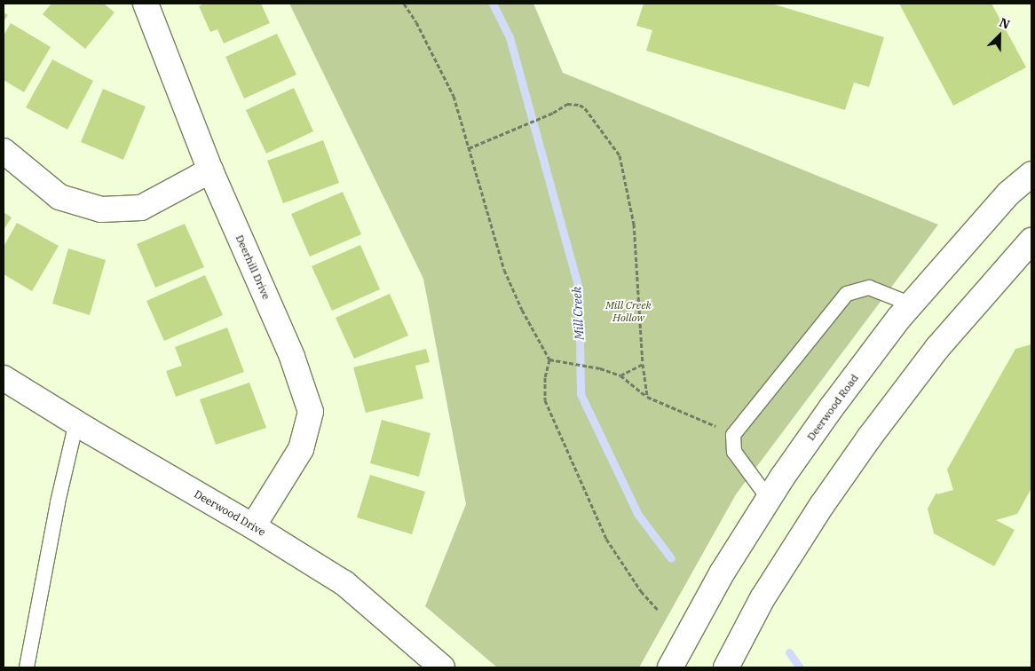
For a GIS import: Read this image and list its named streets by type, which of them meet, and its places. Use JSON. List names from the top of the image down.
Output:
{
  "streets": {
    "street": ["Deerhill Drive", "Deerwood Road", "Deerwood Drive"]
  },
  "crossings": [
    ["Deerhill Drive", "Deerwood Drive"]
  ],
  "water": ["Mill Creek"],
  "parks": ["Mill Creek Hollow"],
  "north": "top right"
}
